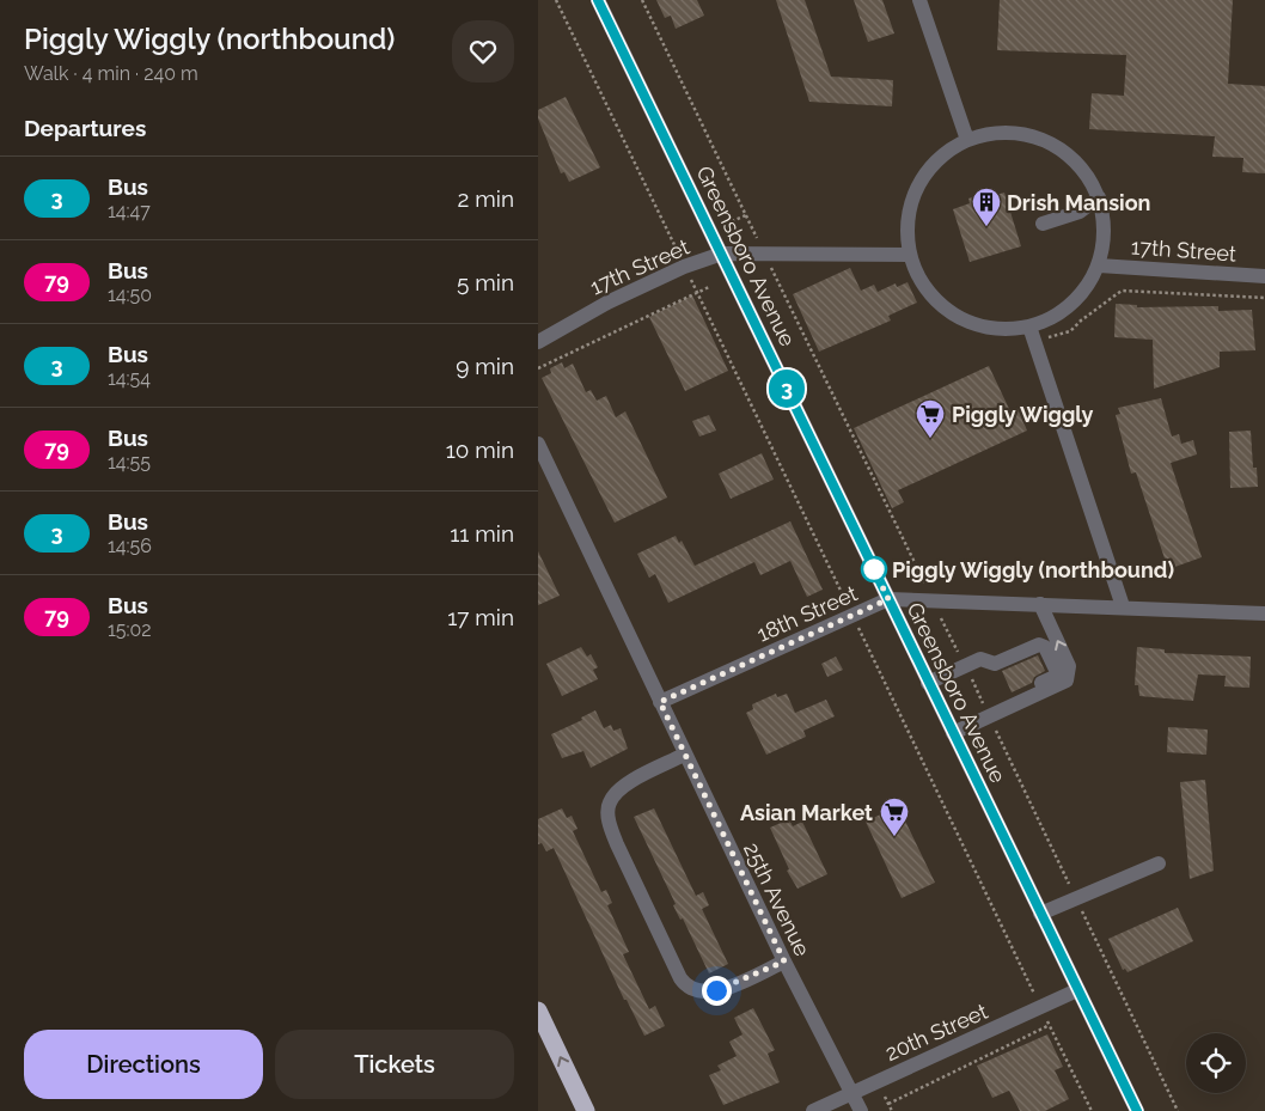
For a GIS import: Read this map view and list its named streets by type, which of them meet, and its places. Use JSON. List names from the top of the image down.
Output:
{
  "streets": {
    "main road": ["Greensboro Avenue"],
    "street": [
      "17th Street",
      "18th Street",
      "25th Avenue",
      "20th Street"
    ]
  },
  "crossings": [
    ["17th Street", "Greensboro Avenue"],
    ["Greensboro Avenue", "18th Street"],
    ["Greensboro Avenue", "20th Street"],
    ["18th Street", "25th Avenue"],
    ["25th Avenue", "20th Street"]
  ],
  "places": {
    "building": ["Drish Mansion"],
    "supermarket": ["Piggly Wiggly", "Asian Market"],
    "other": ["Piggly Wiggly (northbound)"]
  },
  "lines": ["bus line 3"],
  "page": {
    "heading": [
      ["Piggly Wiggly (northbound)", "Walk · 4 min · 240 m"],
      "Departures"
    ],
    "on_map": "3",
    "list": [
      {
        "mark": "3",
        "name": "Bus",
        "note": "14:47",
        "value": "2 min"
      },
      {
        "mark": "79",
        "name": "Bus",
        "note": "14:50",
        "value": "5 min"
      },
      {
        "mark": "3",
        "name": "Bus",
        "note": "14:54",
        "value": "9 min"
      },
      {
        "mark": "79",
        "name": "Bus",
        "note": "14:55",
        "value": "10 min"
      },
      {
        "mark": "3",
        "name": "Bus",
        "note": "14:56",
        "value": "11 min"
      },
      {
        "mark": "79",
        "name": "Bus",
        "note": "15:02",
        "value": "17 min"
      }
    ],
    "buttons": ["Directions", "Tickets"]
  }
}
